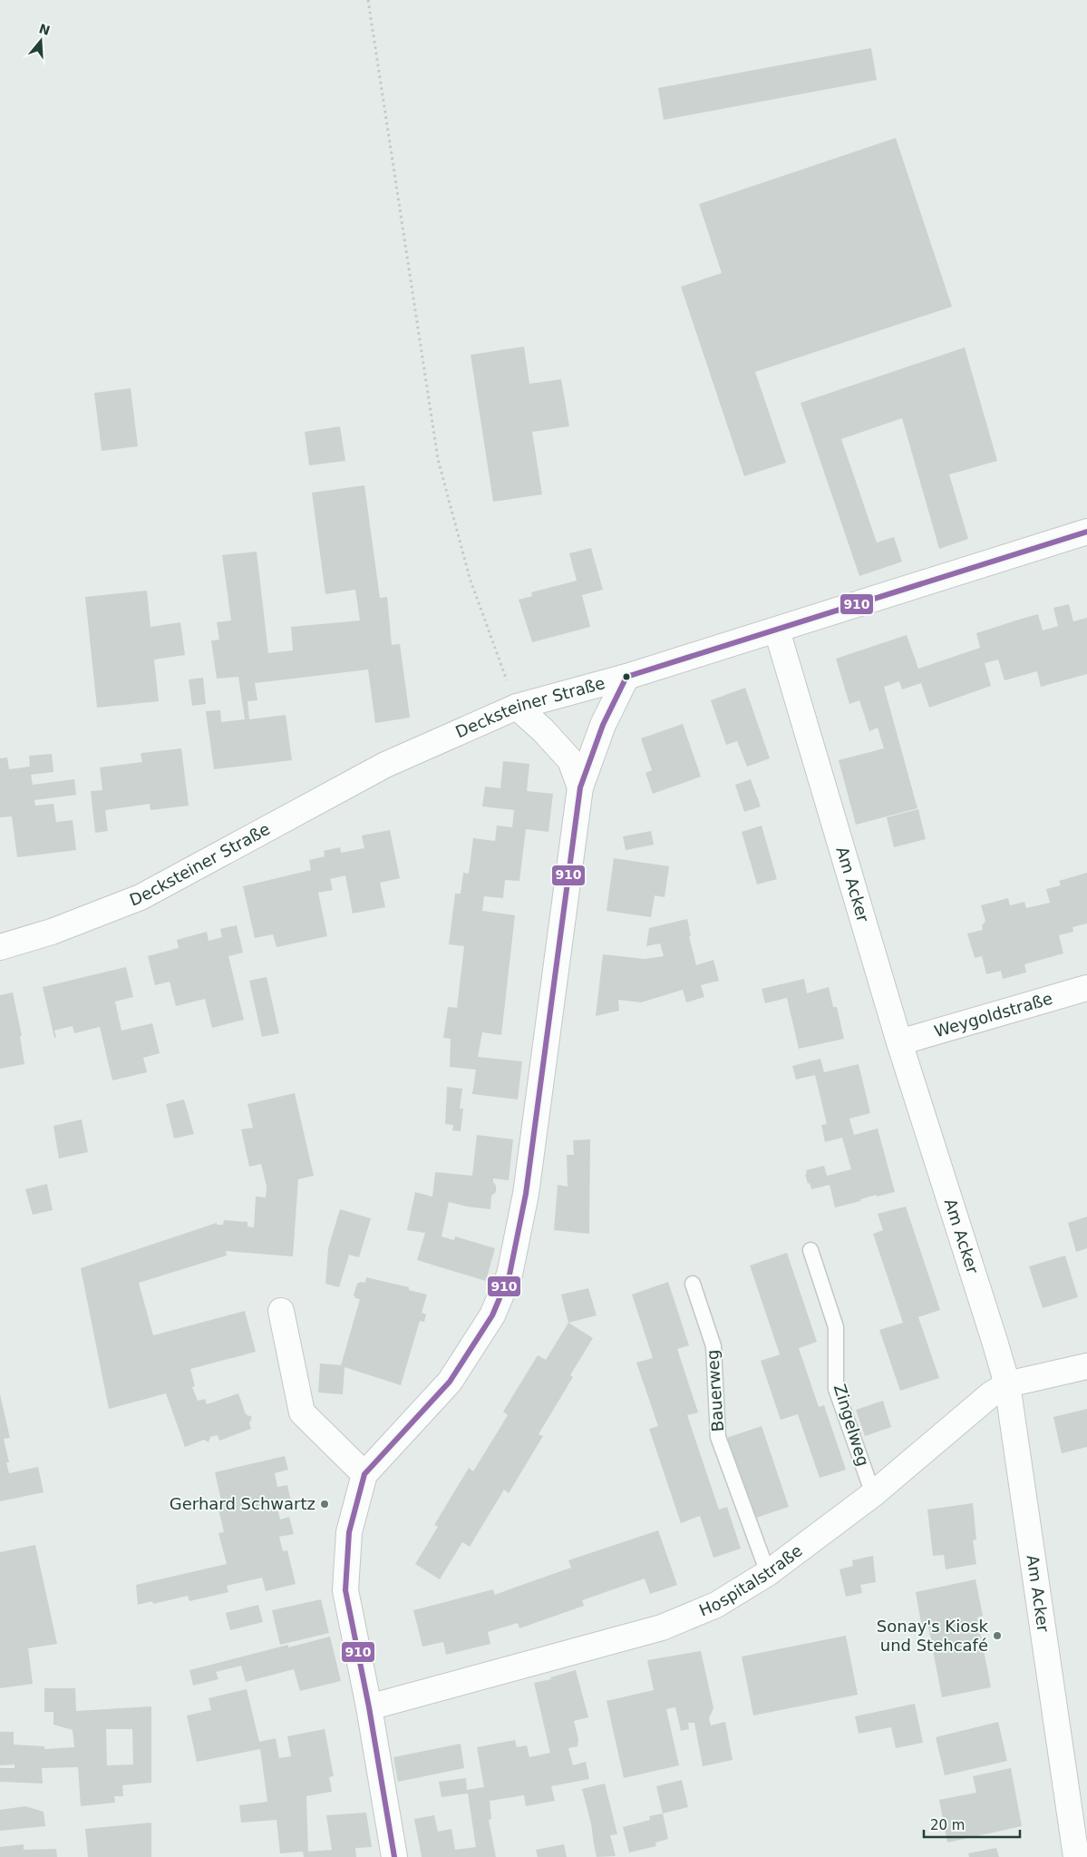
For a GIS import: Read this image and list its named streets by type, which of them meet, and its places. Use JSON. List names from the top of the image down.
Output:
{
  "streets": {
    "street": [
      "Decksteiner Straße",
      "Am Acker",
      "Weygoldstraße",
      "Hospitalstraße"
    ],
    "lane": ["Bauerweg", "Zingelweg"]
  },
  "crossings": [
    ["Decksteiner Straße", "Am Acker"],
    ["Am Acker", "Weygoldstraße"],
    ["Am Acker", "Hospitalstraße"],
    ["Bauerweg", "Hospitalstraße"],
    ["Zingelweg", "Hospitalstraße"]
  ],
  "places": ["Gerhard Schwartz", "Sonay's Kiosk und Stehcafé"],
  "lines": ["transit line 910"],
  "scale_bar": "20 m",
  "north": "top"
}
